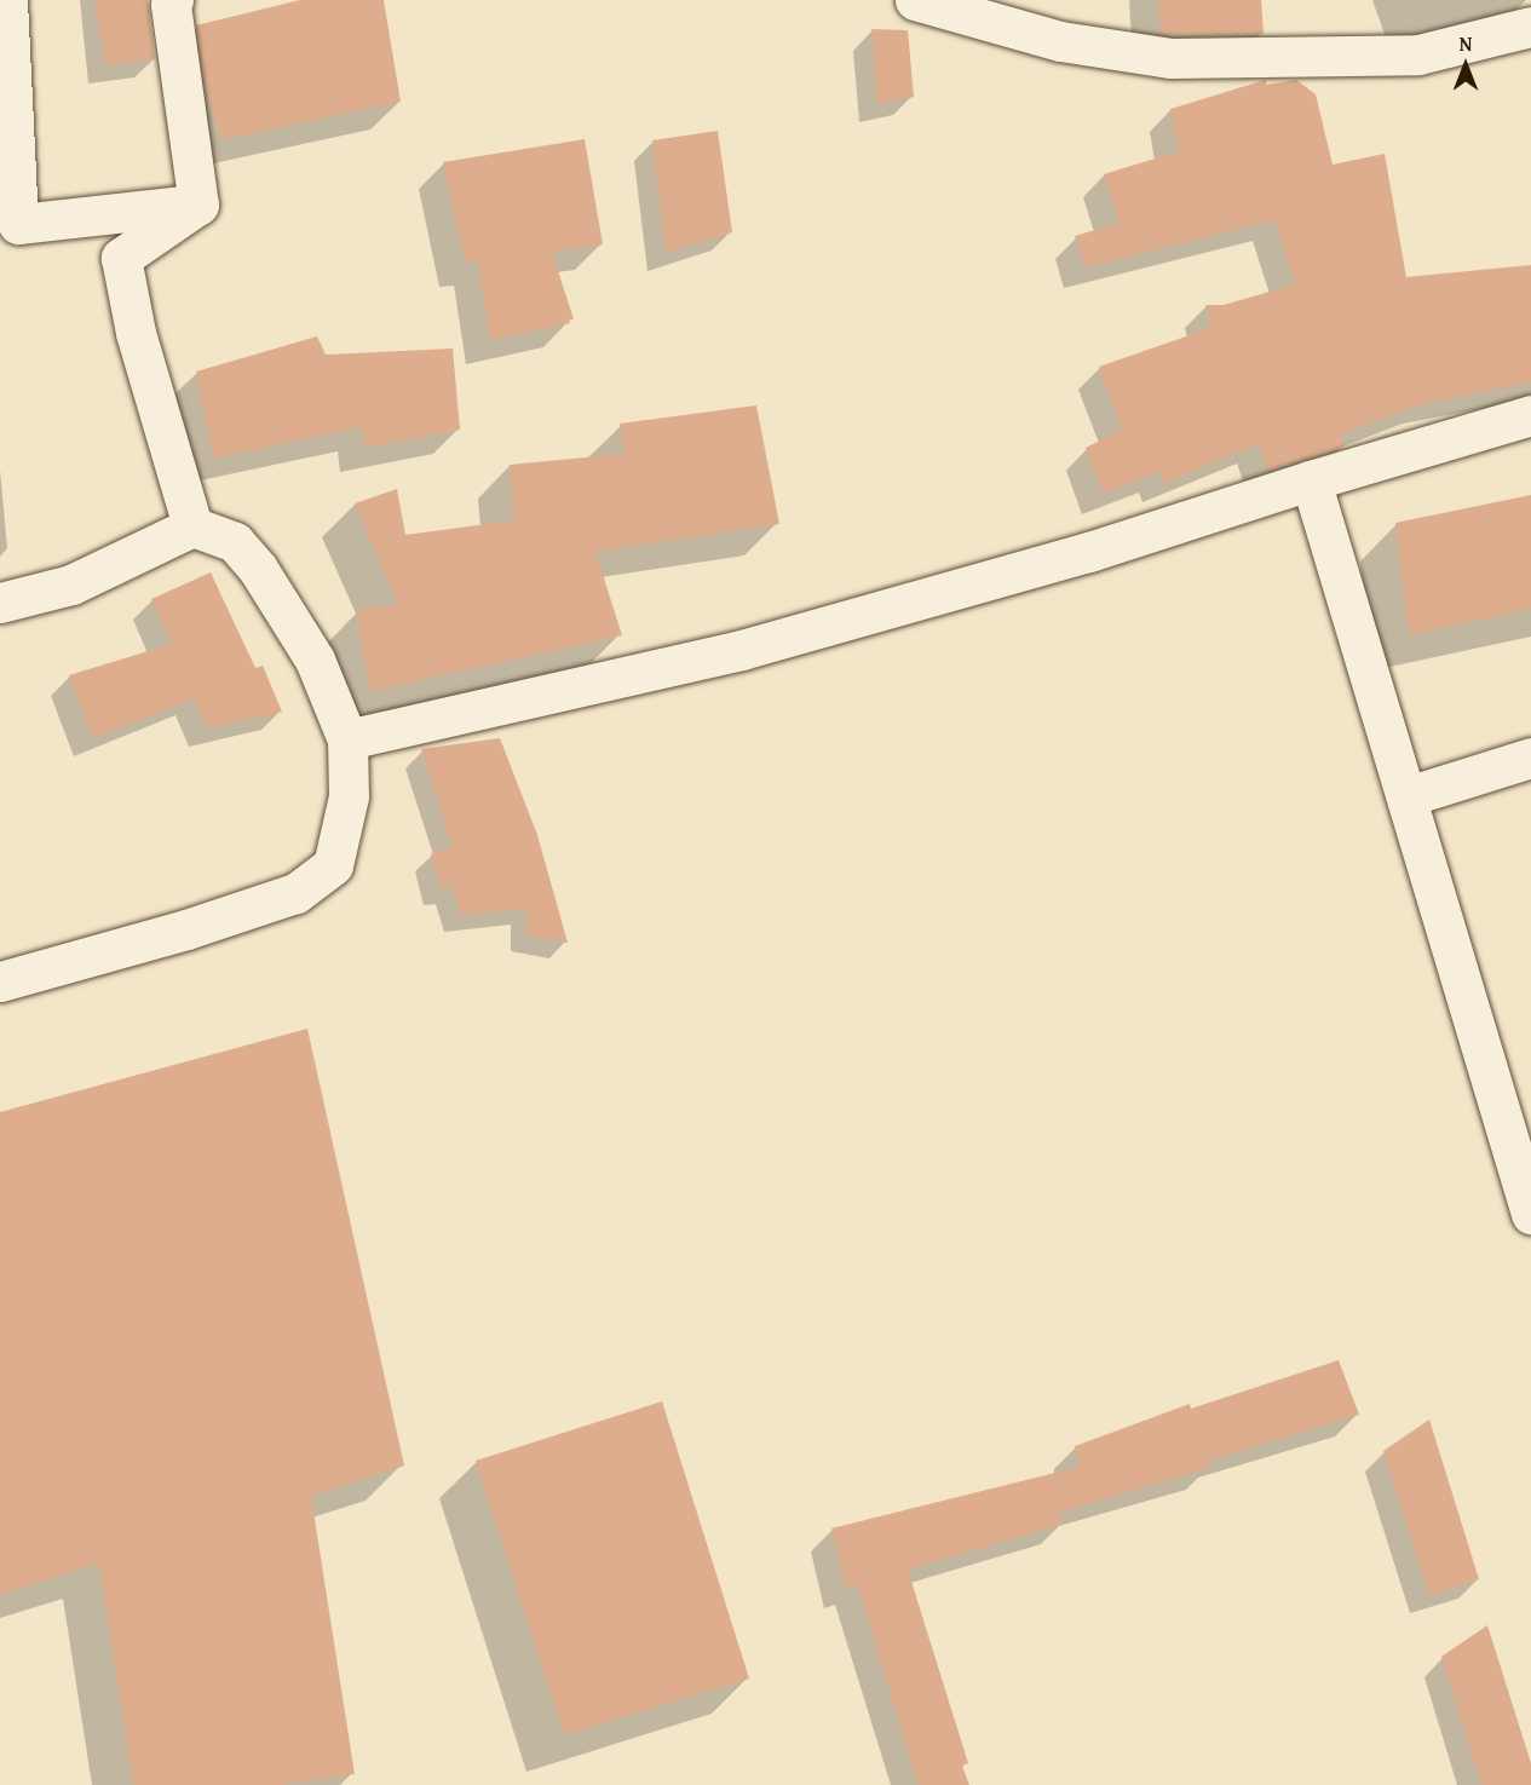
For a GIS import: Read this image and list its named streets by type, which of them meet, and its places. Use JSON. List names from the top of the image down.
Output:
{
  "north": "top"
}
